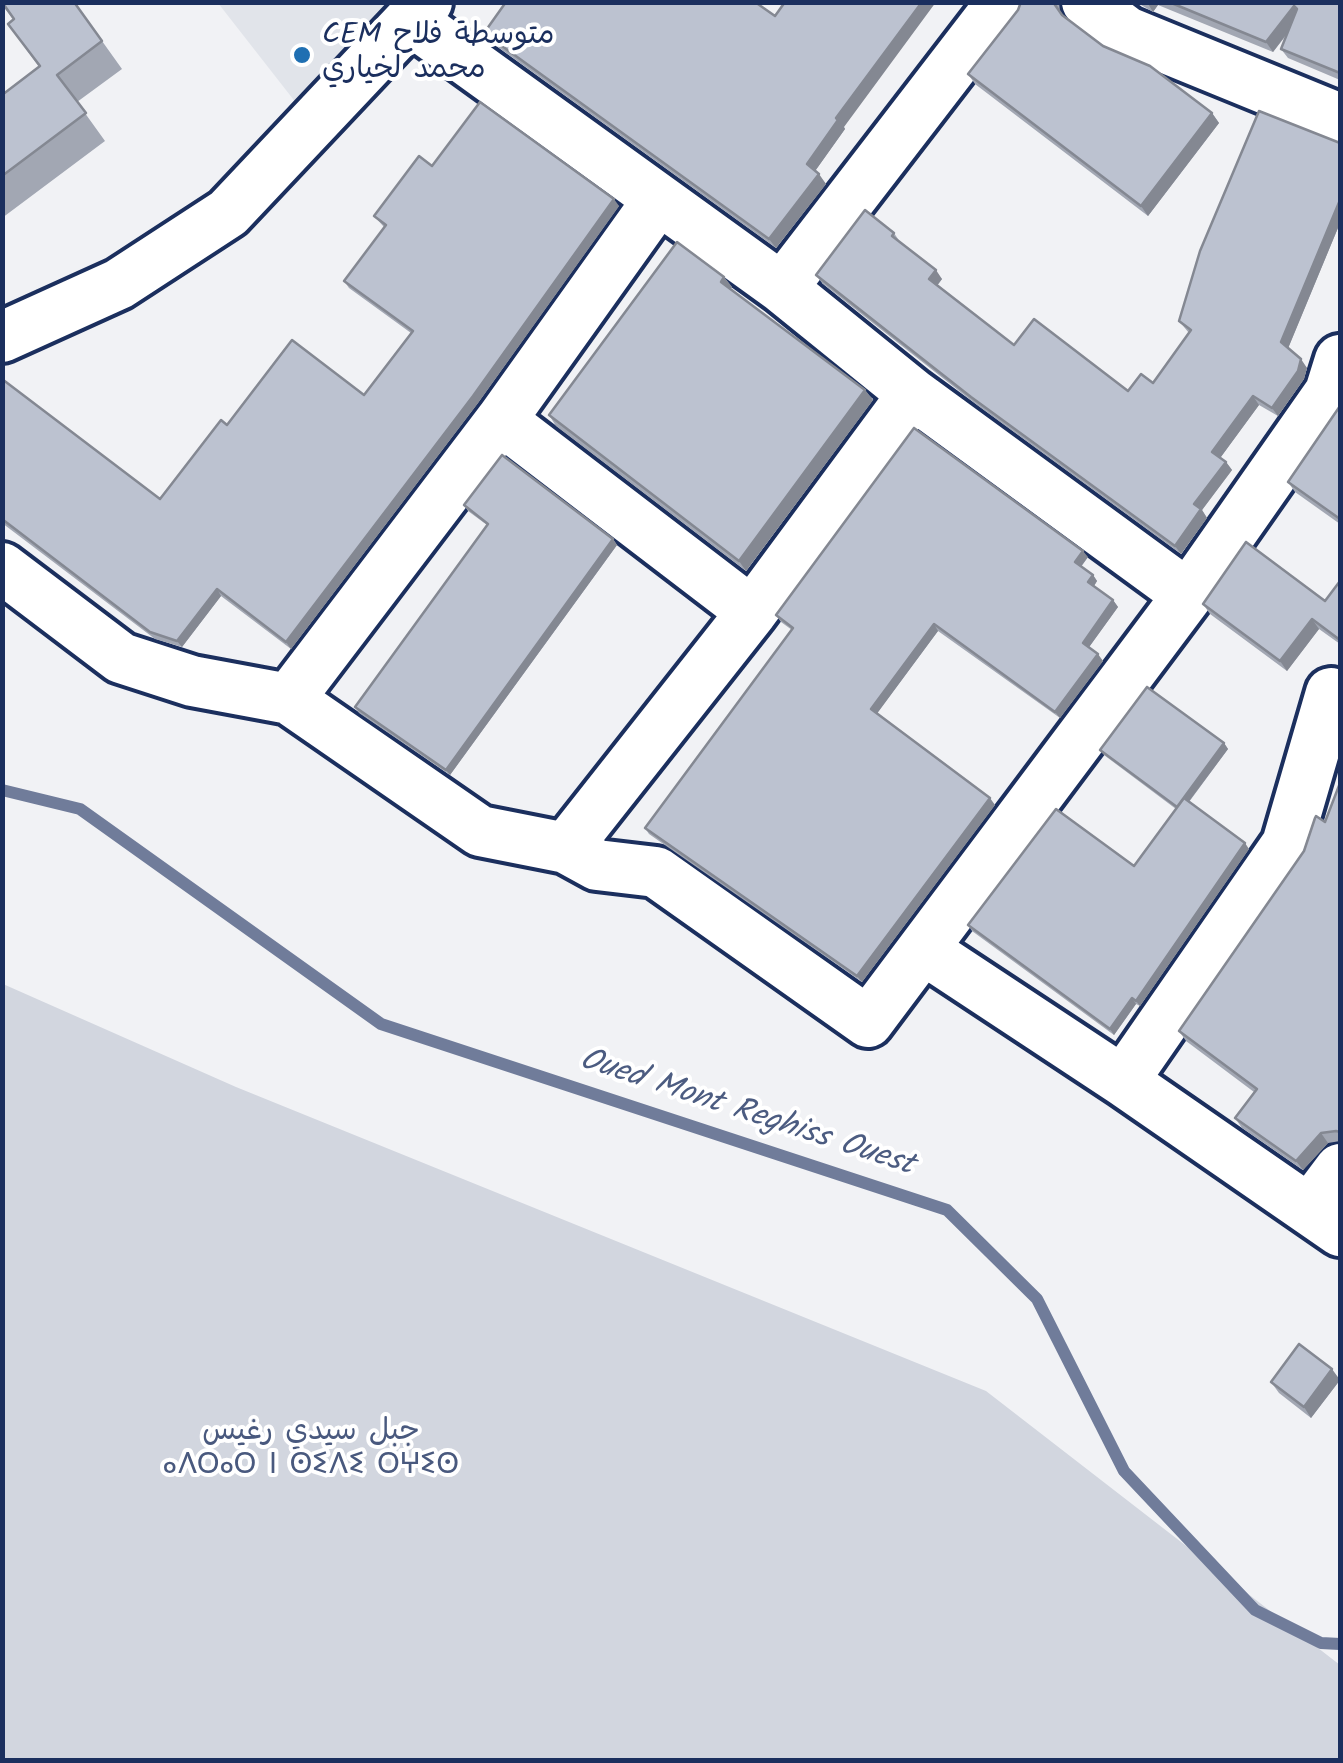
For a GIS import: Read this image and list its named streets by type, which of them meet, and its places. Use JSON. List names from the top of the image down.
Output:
{
  "water": ["Oued Mont Reghiss Ouest"],
  "parks": ["جبل سيدي رغيس ⴰⴷⵔⴰⵔ ⵏ ⵙⵉⴷⵉ ⵔⵖⵉⵙ"],
  "places": ["CEM متوسطة فلاح محمد لخياري"]
}
